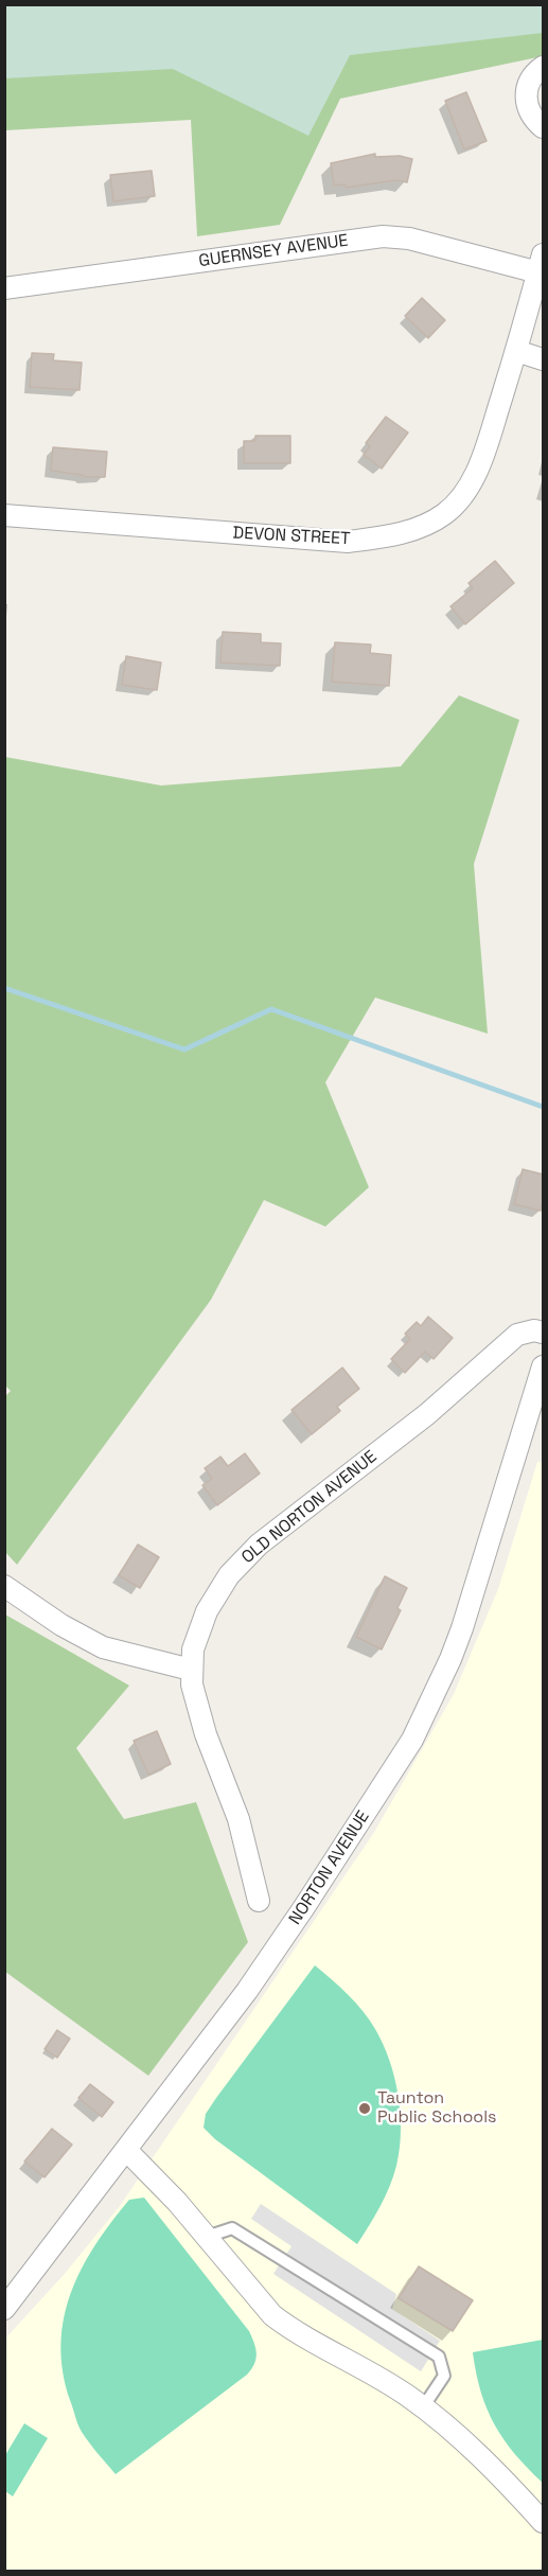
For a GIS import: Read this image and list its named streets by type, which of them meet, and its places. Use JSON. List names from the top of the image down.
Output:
{
  "streets": {
    "street": [
      "GUERNSEY AVENUE",
      "DEVON STREET",
      "OLD NORTON AVENUE",
      "NORTON AVENUE"
    ]
  },
  "crossings": [
    ["GUERNSEY AVENUE", "DEVON STREET"]
  ],
  "places": ["Taunton Public Schools"]
}
